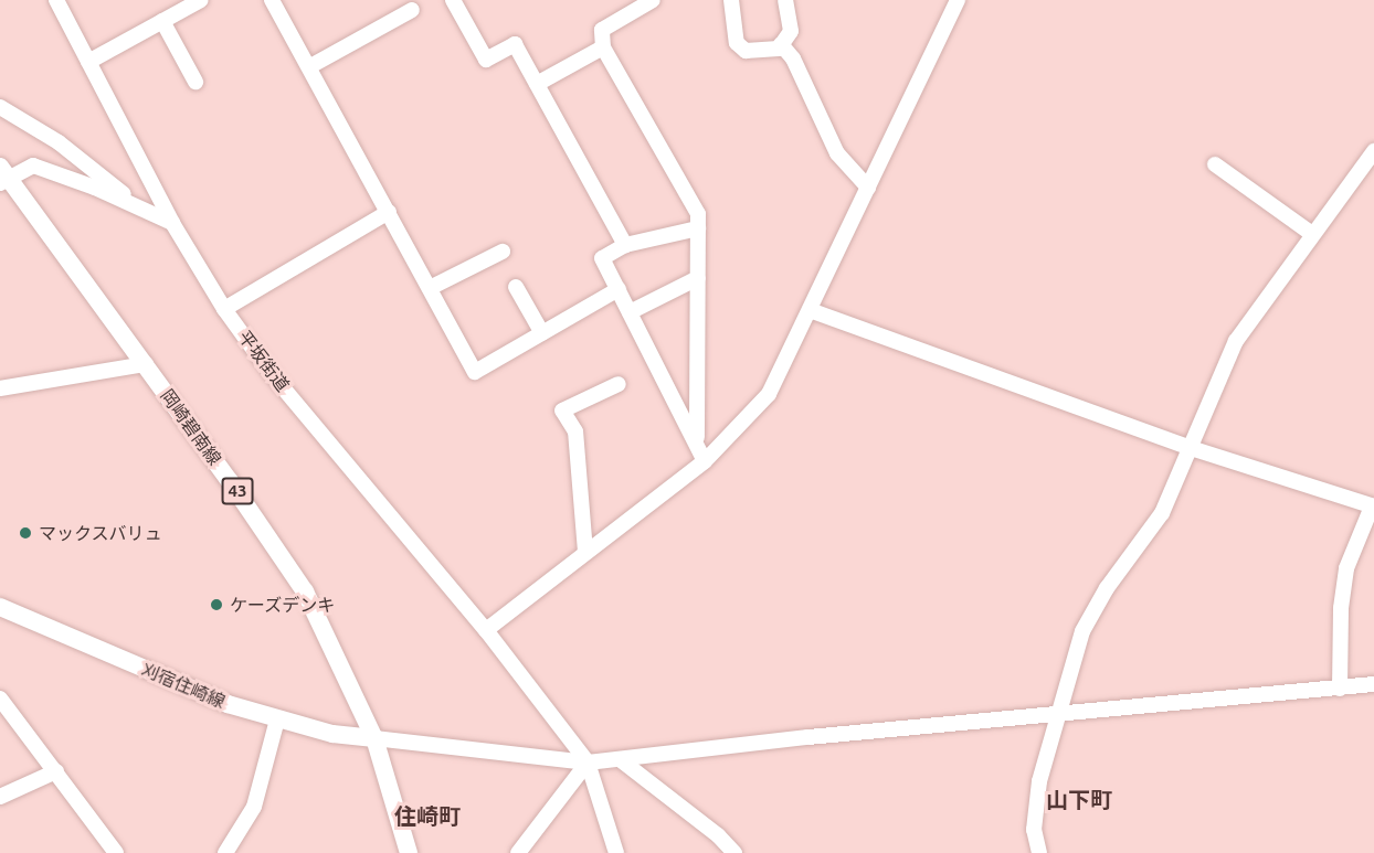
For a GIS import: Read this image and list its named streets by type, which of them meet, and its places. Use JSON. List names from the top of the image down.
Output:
{
  "streets": {
    "main road": ["岡崎碧南線", "43", "刈宿住崎線"],
    "street": ["平坂街道"]
  },
  "crossings": [
    ["岡崎碧南線", "刈宿住崎線"]
  ],
  "districts": ["山下町", "住崎町"],
  "places": ["マックスバリュ", "ケーズデンキ"]
}
